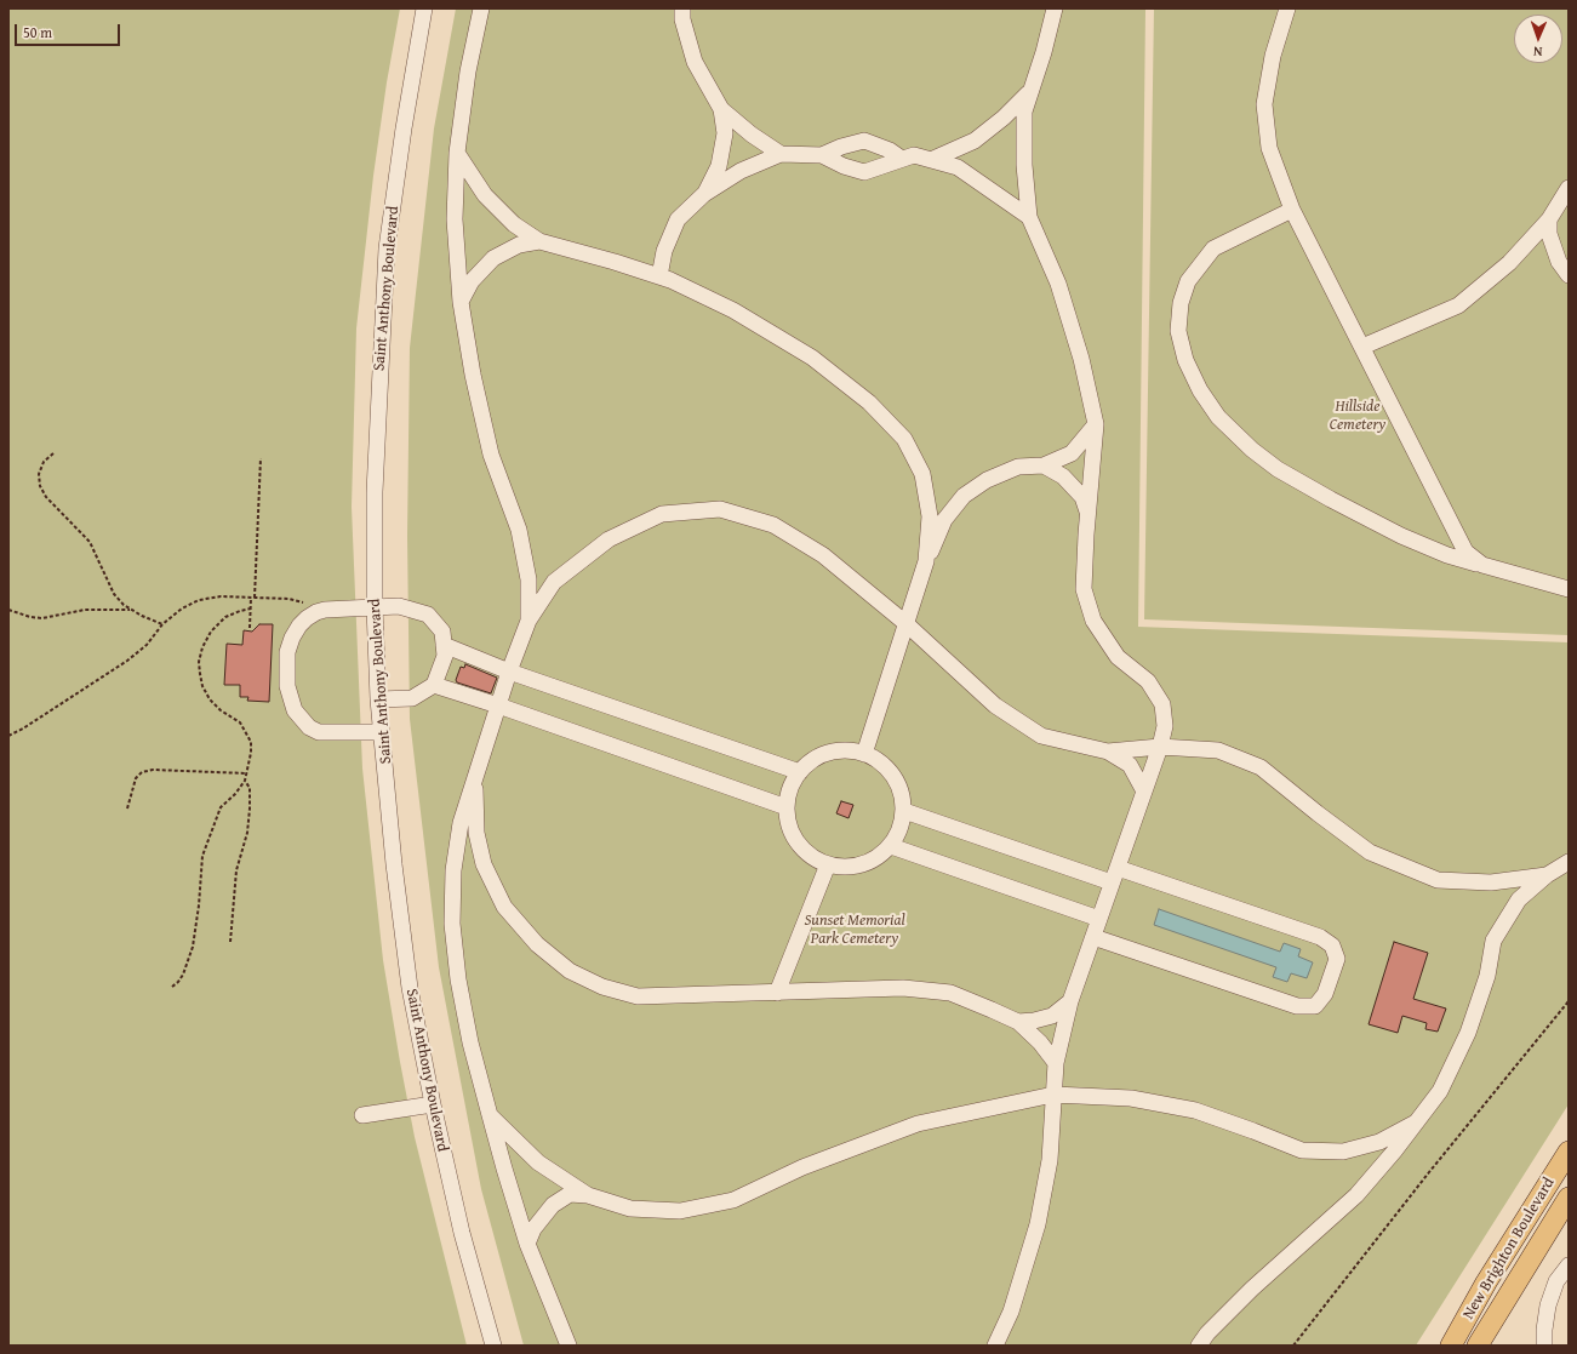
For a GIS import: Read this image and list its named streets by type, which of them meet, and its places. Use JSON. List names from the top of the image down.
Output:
{
  "streets": {
    "main road": ["New Brighton Boulevard"],
    "street": ["Saint Anthony Boulevard"]
  },
  "parks": ["Hillside Cemetery", "Sunset Memorial Park Cemetery"],
  "scale_bar": "50 m",
  "north": "bottom"
}
